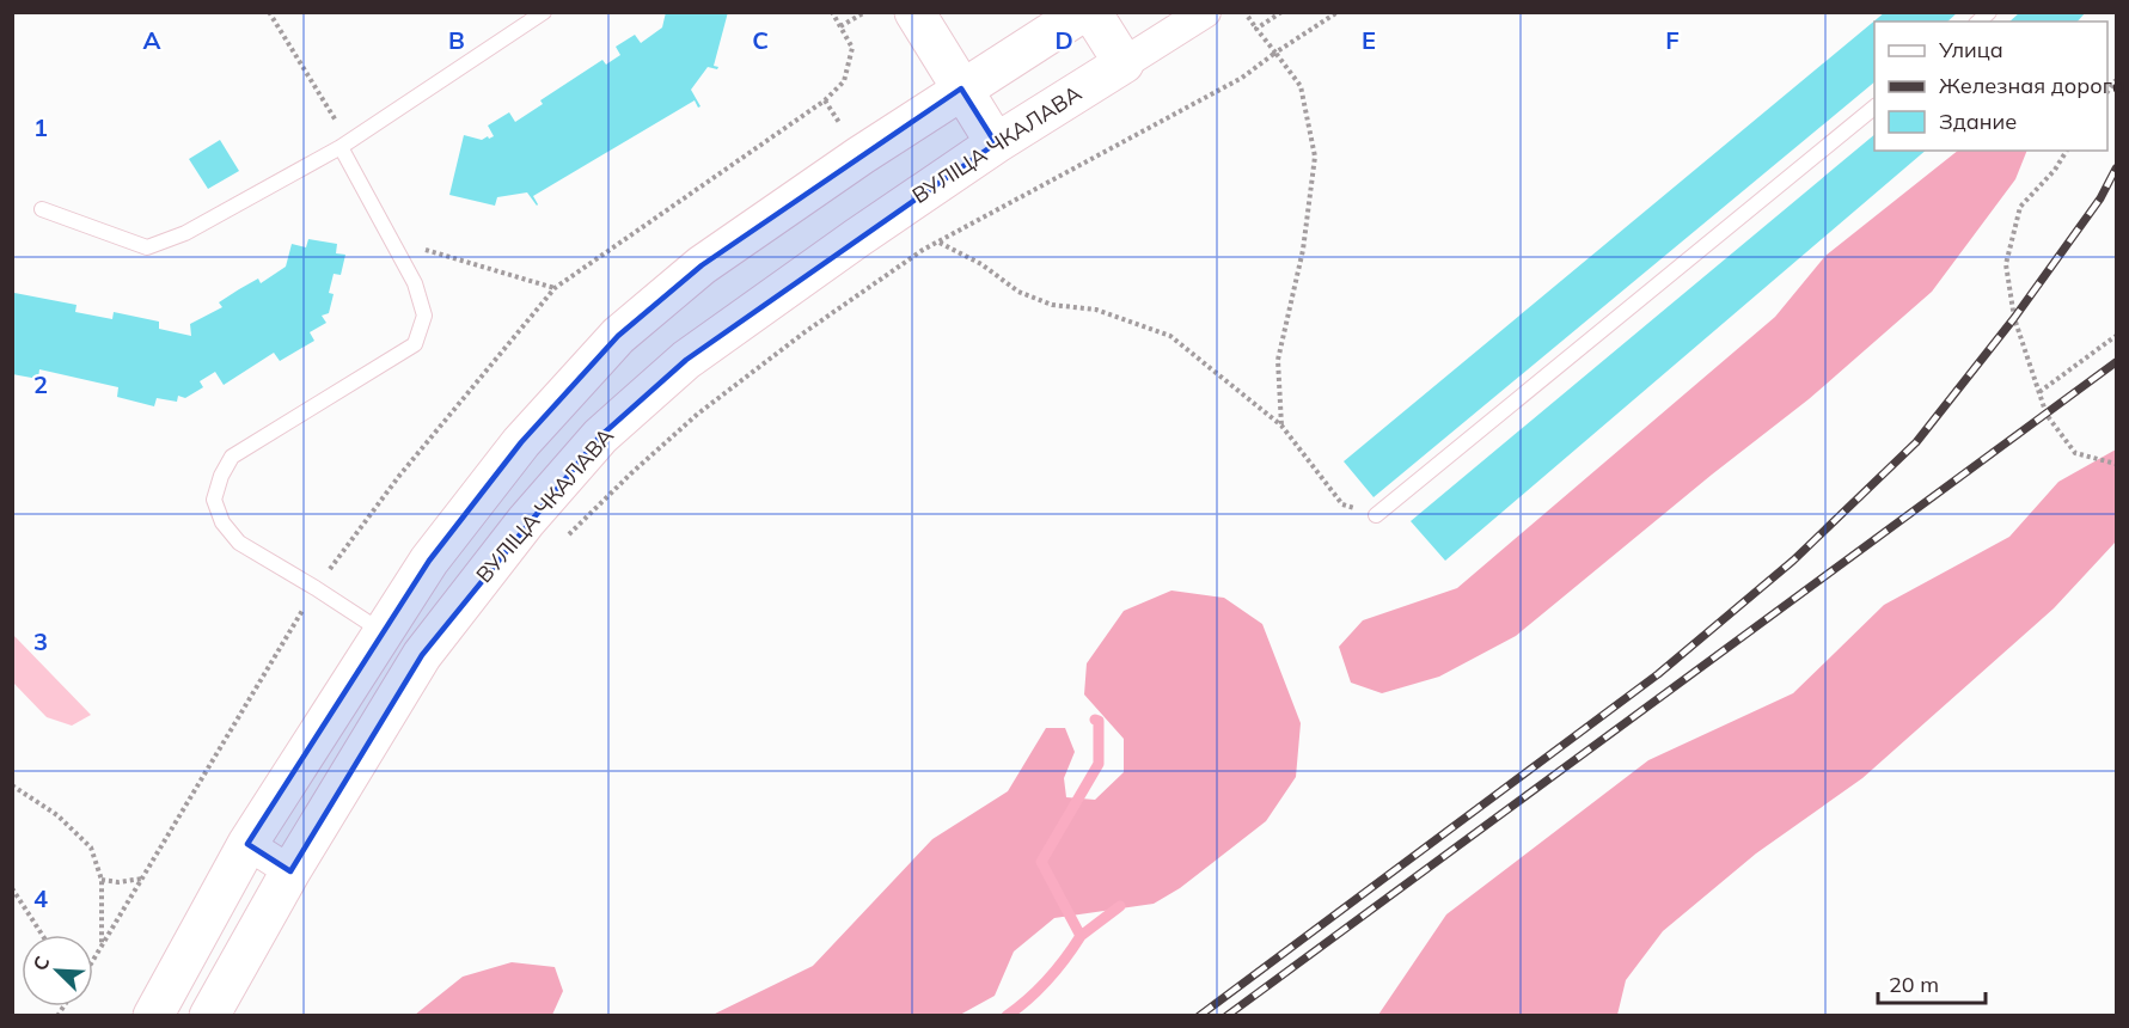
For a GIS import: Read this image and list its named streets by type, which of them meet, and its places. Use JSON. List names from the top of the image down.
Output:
{
  "streets": {
    "main road": ["ВУЛІЦА ЧКАЛАВА"]
  },
  "legend": ["Улица", "Железная дорога", "Здание"],
  "scale_bar": "20 m",
  "north": "top left",
  "grid": {
    "columns": [
      "A",
      "B",
      "C",
      "D",
      "E",
      "F"
    ],
    "rows": [
      "1",
      "2",
      "3",
      "4"
    ]
  }
}
